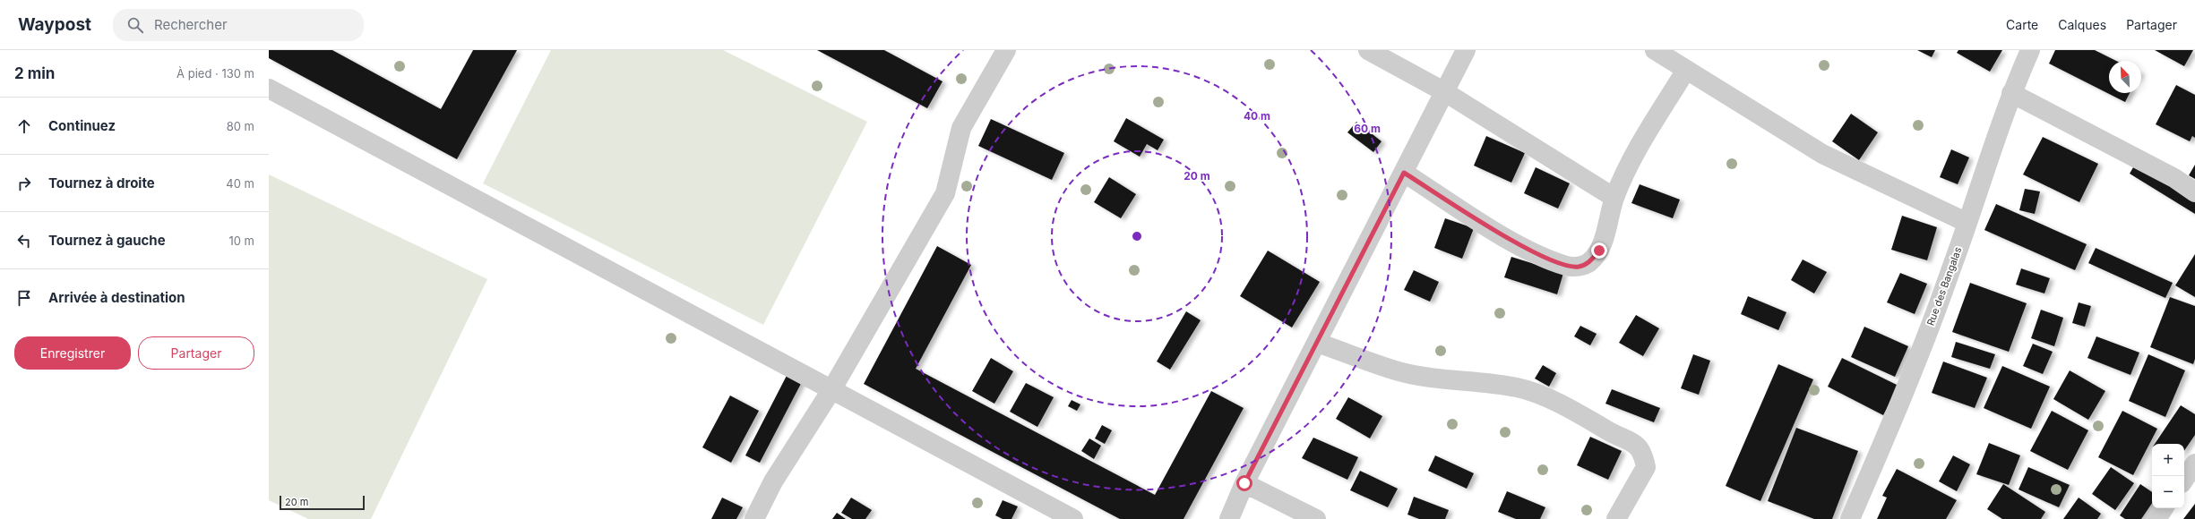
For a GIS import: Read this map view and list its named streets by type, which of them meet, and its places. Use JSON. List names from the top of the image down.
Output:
{
  "streets": {
    "street": ["Rue des Bangalas"]
  },
  "scale_bar": "20 m",
  "north": "top left",
  "page": {
    "header": "Waypost",
    "search": "Rechercher",
    "nav": ["Carte", "Calques", "Partager"],
    "heading": ["2 min", "À pied · 130 m"],
    "list": [
      ["Continuez", "80 m"],
      ["Tournez à droite", "40 m"],
      ["Tournez à gauche", "10 m"],
      "Arrivée à destination"
    ],
    "buttons": ["Enregistrer", "Partager"],
    "map_buttons": ["+", "−"],
    "scale": "20 m"
  },
  "rings": ["40 m", "60 m", "20 m"]
}
